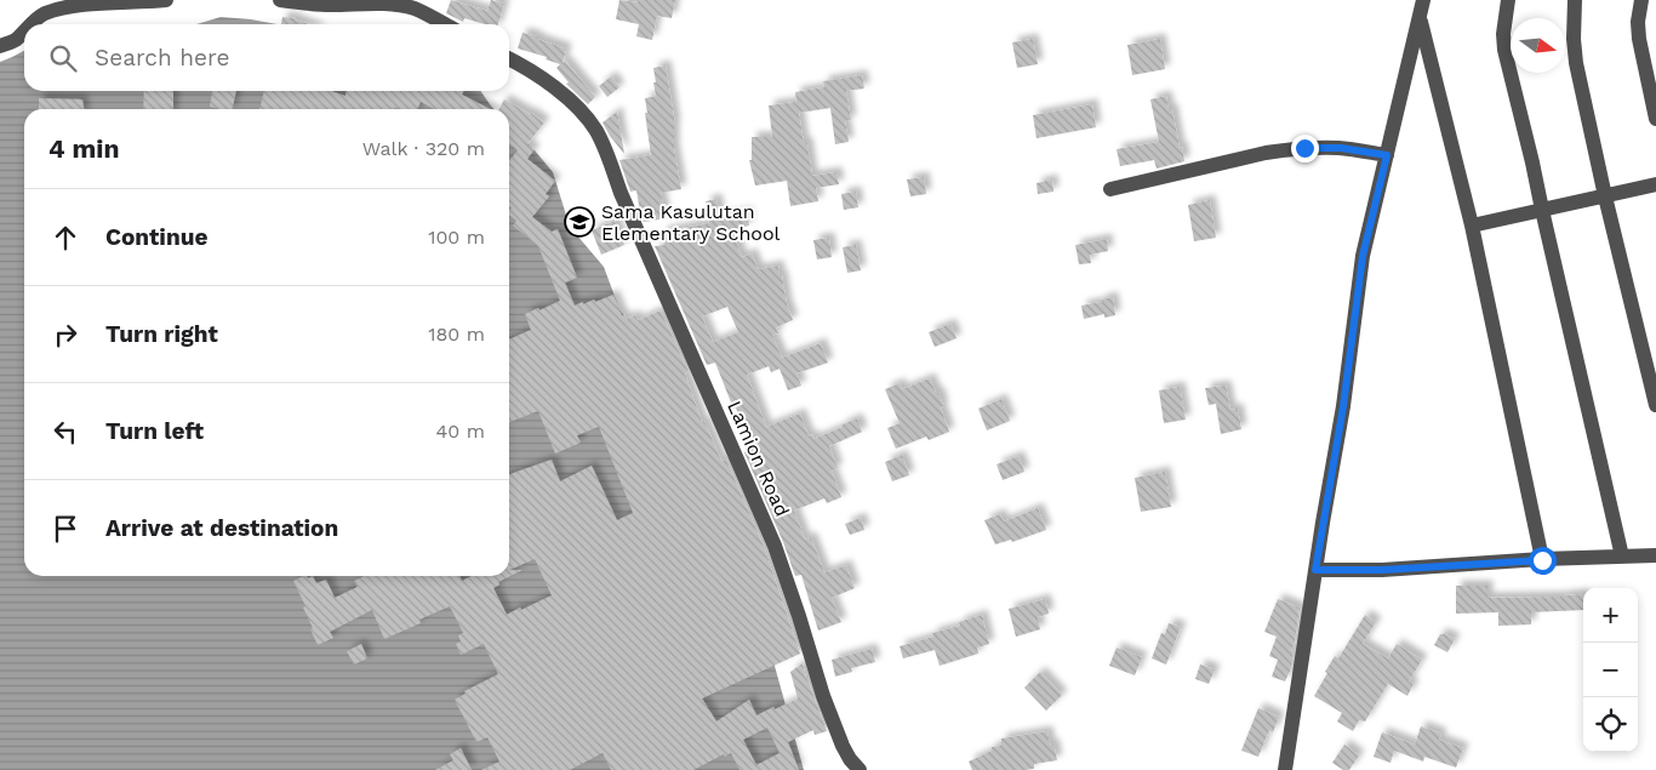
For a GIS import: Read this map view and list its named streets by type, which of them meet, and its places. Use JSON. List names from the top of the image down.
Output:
{
  "streets": {
    "street": ["Lamion Road"]
  },
  "places": {
    "school or university": ["Sama Kasulutan Elementary School"]
  },
  "north": "right",
  "page": {
    "search": "Search here",
    "heading": ["4 min", "Walk · 320 m"],
    "list": [
      ["Continue", "100 m"],
      ["Turn right", "180 m"],
      ["Turn left", "40 m"],
      "Arrive at destination"
    ],
    "map_buttons": ["+", "−"]
  }
}
